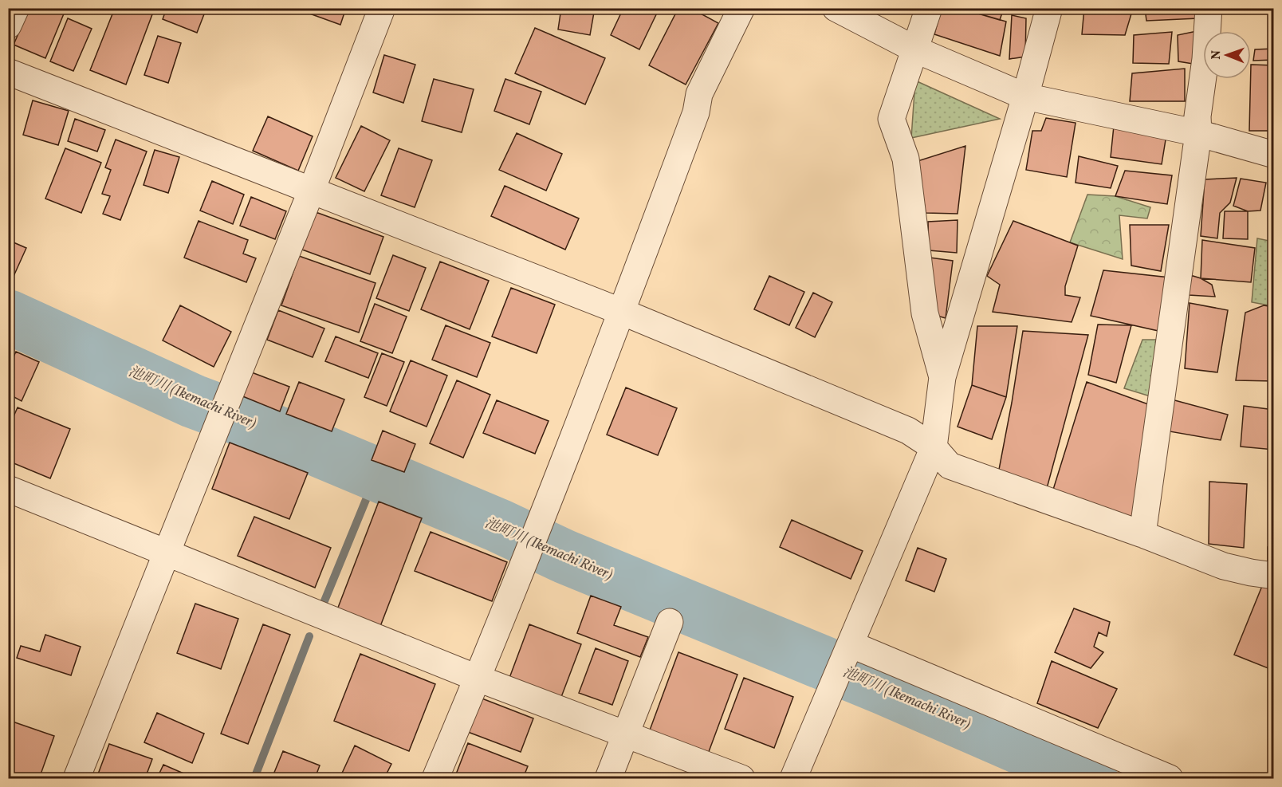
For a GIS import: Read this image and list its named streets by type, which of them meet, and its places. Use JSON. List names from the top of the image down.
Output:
{
  "water": ["池町川 (Ikemachi River)"],
  "north": "left"
}
